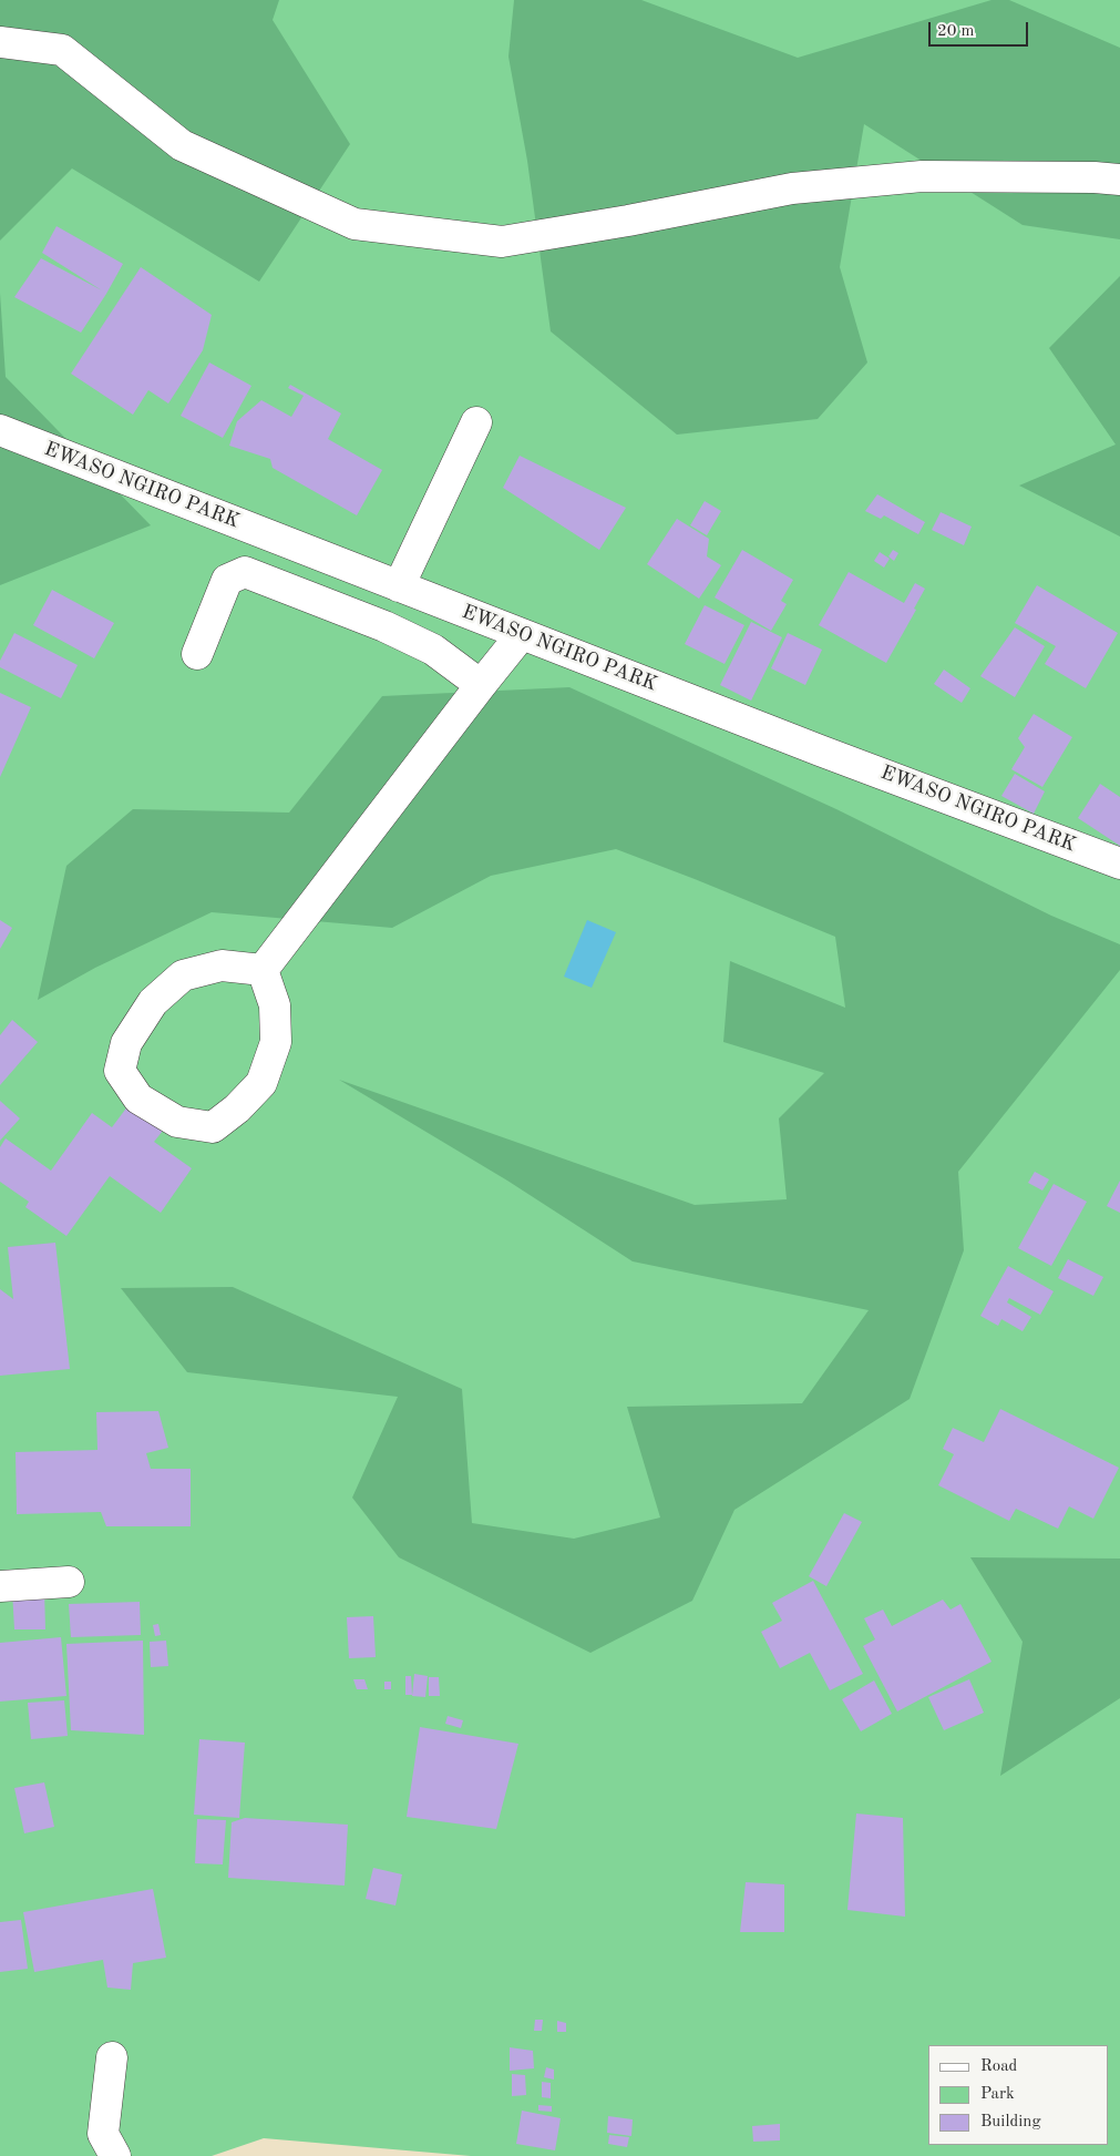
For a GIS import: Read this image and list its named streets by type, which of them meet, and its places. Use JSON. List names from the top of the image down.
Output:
{
  "streets": {
    "street": ["EWASO NGIRO PARK"]
  },
  "legend": ["Road", "Park", "Building"],
  "scale_bar": "20 m"
}
